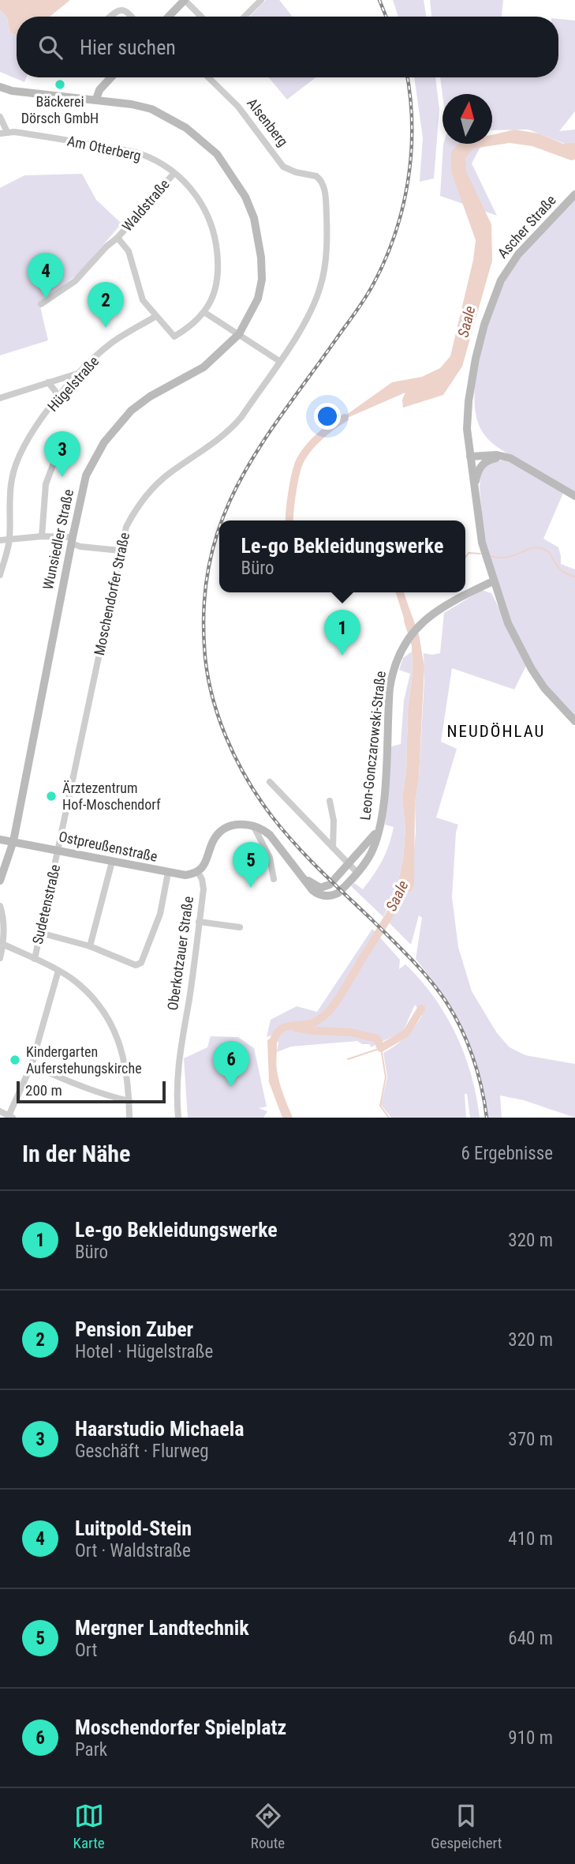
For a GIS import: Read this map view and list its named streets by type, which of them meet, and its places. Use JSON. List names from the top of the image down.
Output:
{
  "streets": {
    "street": [
      "Alsenberg",
      "Am Otterberg",
      "Waldstraße",
      "Ascher Straße",
      "Hügelstraße",
      "Wunsiedler Straße",
      "Moschendorfer Straße",
      "Leon-Gonczarowski-Straße",
      "Ostpreußenstraße",
      "Sudetenstraße",
      "Oberkotzauer Straße"
    ]
  },
  "crossings": [
    ["Alsenberg", "Moschendorfer Straße"],
    ["Am Otterberg", "Waldstraße"],
    ["Waldstraße", "Hügelstraße"],
    ["Ascher Straße", "Leon-Gonczarowski-Straße"],
    ["Wunsiedler Straße", "Ostpreußenstraße"],
    ["Moschendorfer Straße", "Ostpreußenstraße"],
    ["Moschendorfer Straße", "Sudetenstraße"],
    ["Ostpreußenstraße", "Sudetenstraße"],
    ["Ostpreußenstraße", "Oberkotzauer Straße"]
  ],
  "districts": ["NEUDÖHLAU"],
  "water": ["Saale"],
  "places": ["Bäckerei Dörsch GmbH", "Ärztezentrum Hof-Moschendorf", "Kindergarten Auferstehungskirche"],
  "scale_bar": "200 m",
  "north": "top",
  "page": {
    "search": "Hier suchen",
    "pins": [
      "4",
      "2",
      "3",
      "1",
      "5",
      "6"
    ],
    "popup": ["Le-go Bekleidungswerke", "Büro"],
    "scale": "200 m",
    "heading": ["In der Nähe", "6 Ergebnisse"],
    "list": [
      {
        "mark": "1",
        "name": "Le-go Bekleidungswerke",
        "note": "Büro",
        "value": "320 m"
      },
      {
        "mark": "2",
        "name": "Pension Zuber",
        "note": "Hotel · Hügelstraße",
        "value": "320 m"
      },
      {
        "mark": "3",
        "name": "Haarstudio Michaela",
        "note": "Geschäft · Flurweg",
        "value": "370 m"
      },
      {
        "mark": "4",
        "name": "Luitpold-Stein",
        "note": "Ort · Waldstraße",
        "value": "410 m"
      },
      {
        "mark": "5",
        "name": "Mergner Landtechnik",
        "note": "Ort",
        "value": "640 m"
      },
      {
        "mark": "6",
        "name": "Moschendorfer Spielplatz",
        "note": "Park",
        "value": "910 m"
      }
    ],
    "nav": ["Karte", "Route", "Gespeichert"]
  }
}
